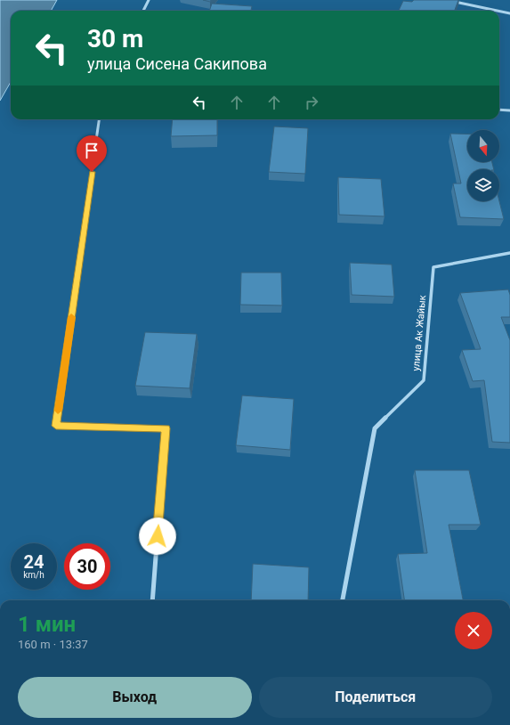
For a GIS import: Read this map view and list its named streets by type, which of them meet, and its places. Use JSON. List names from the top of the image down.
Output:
{
  "streets": {
    "street": ["улица Ак Жайык"]
  },
  "north": "bottom",
  "page": {
    "turn": ["30 m", "улица Сисена Сакипова"],
    "speed": "24 km/h",
    "limit": "30",
    "heading": ["1 мин", "160 m · 13:37"],
    "buttons": ["Выход", "Поделиться"]
  }
}
